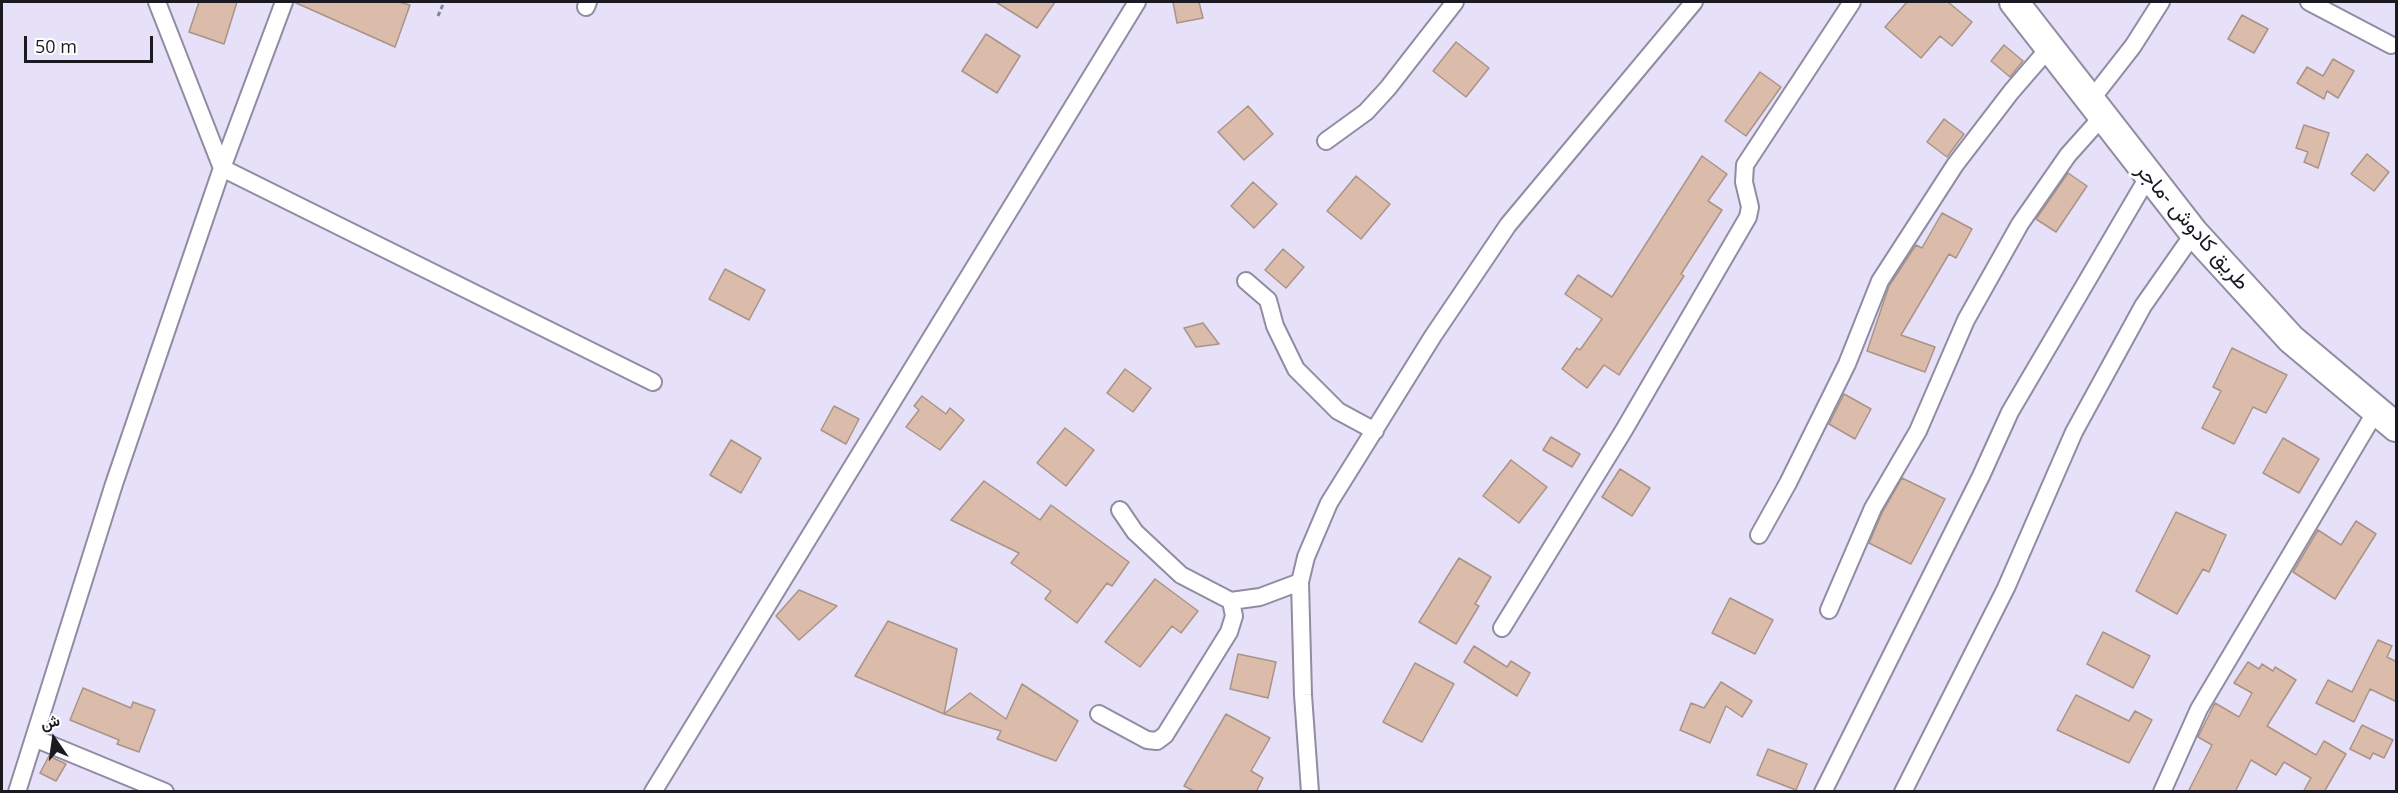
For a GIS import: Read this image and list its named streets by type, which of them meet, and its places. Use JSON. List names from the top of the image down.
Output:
{
  "streets": {
    "highway": ["طريق كادوش -ماجر"]
  },
  "scale_bar": "50 m",
  "north": "top"
}
